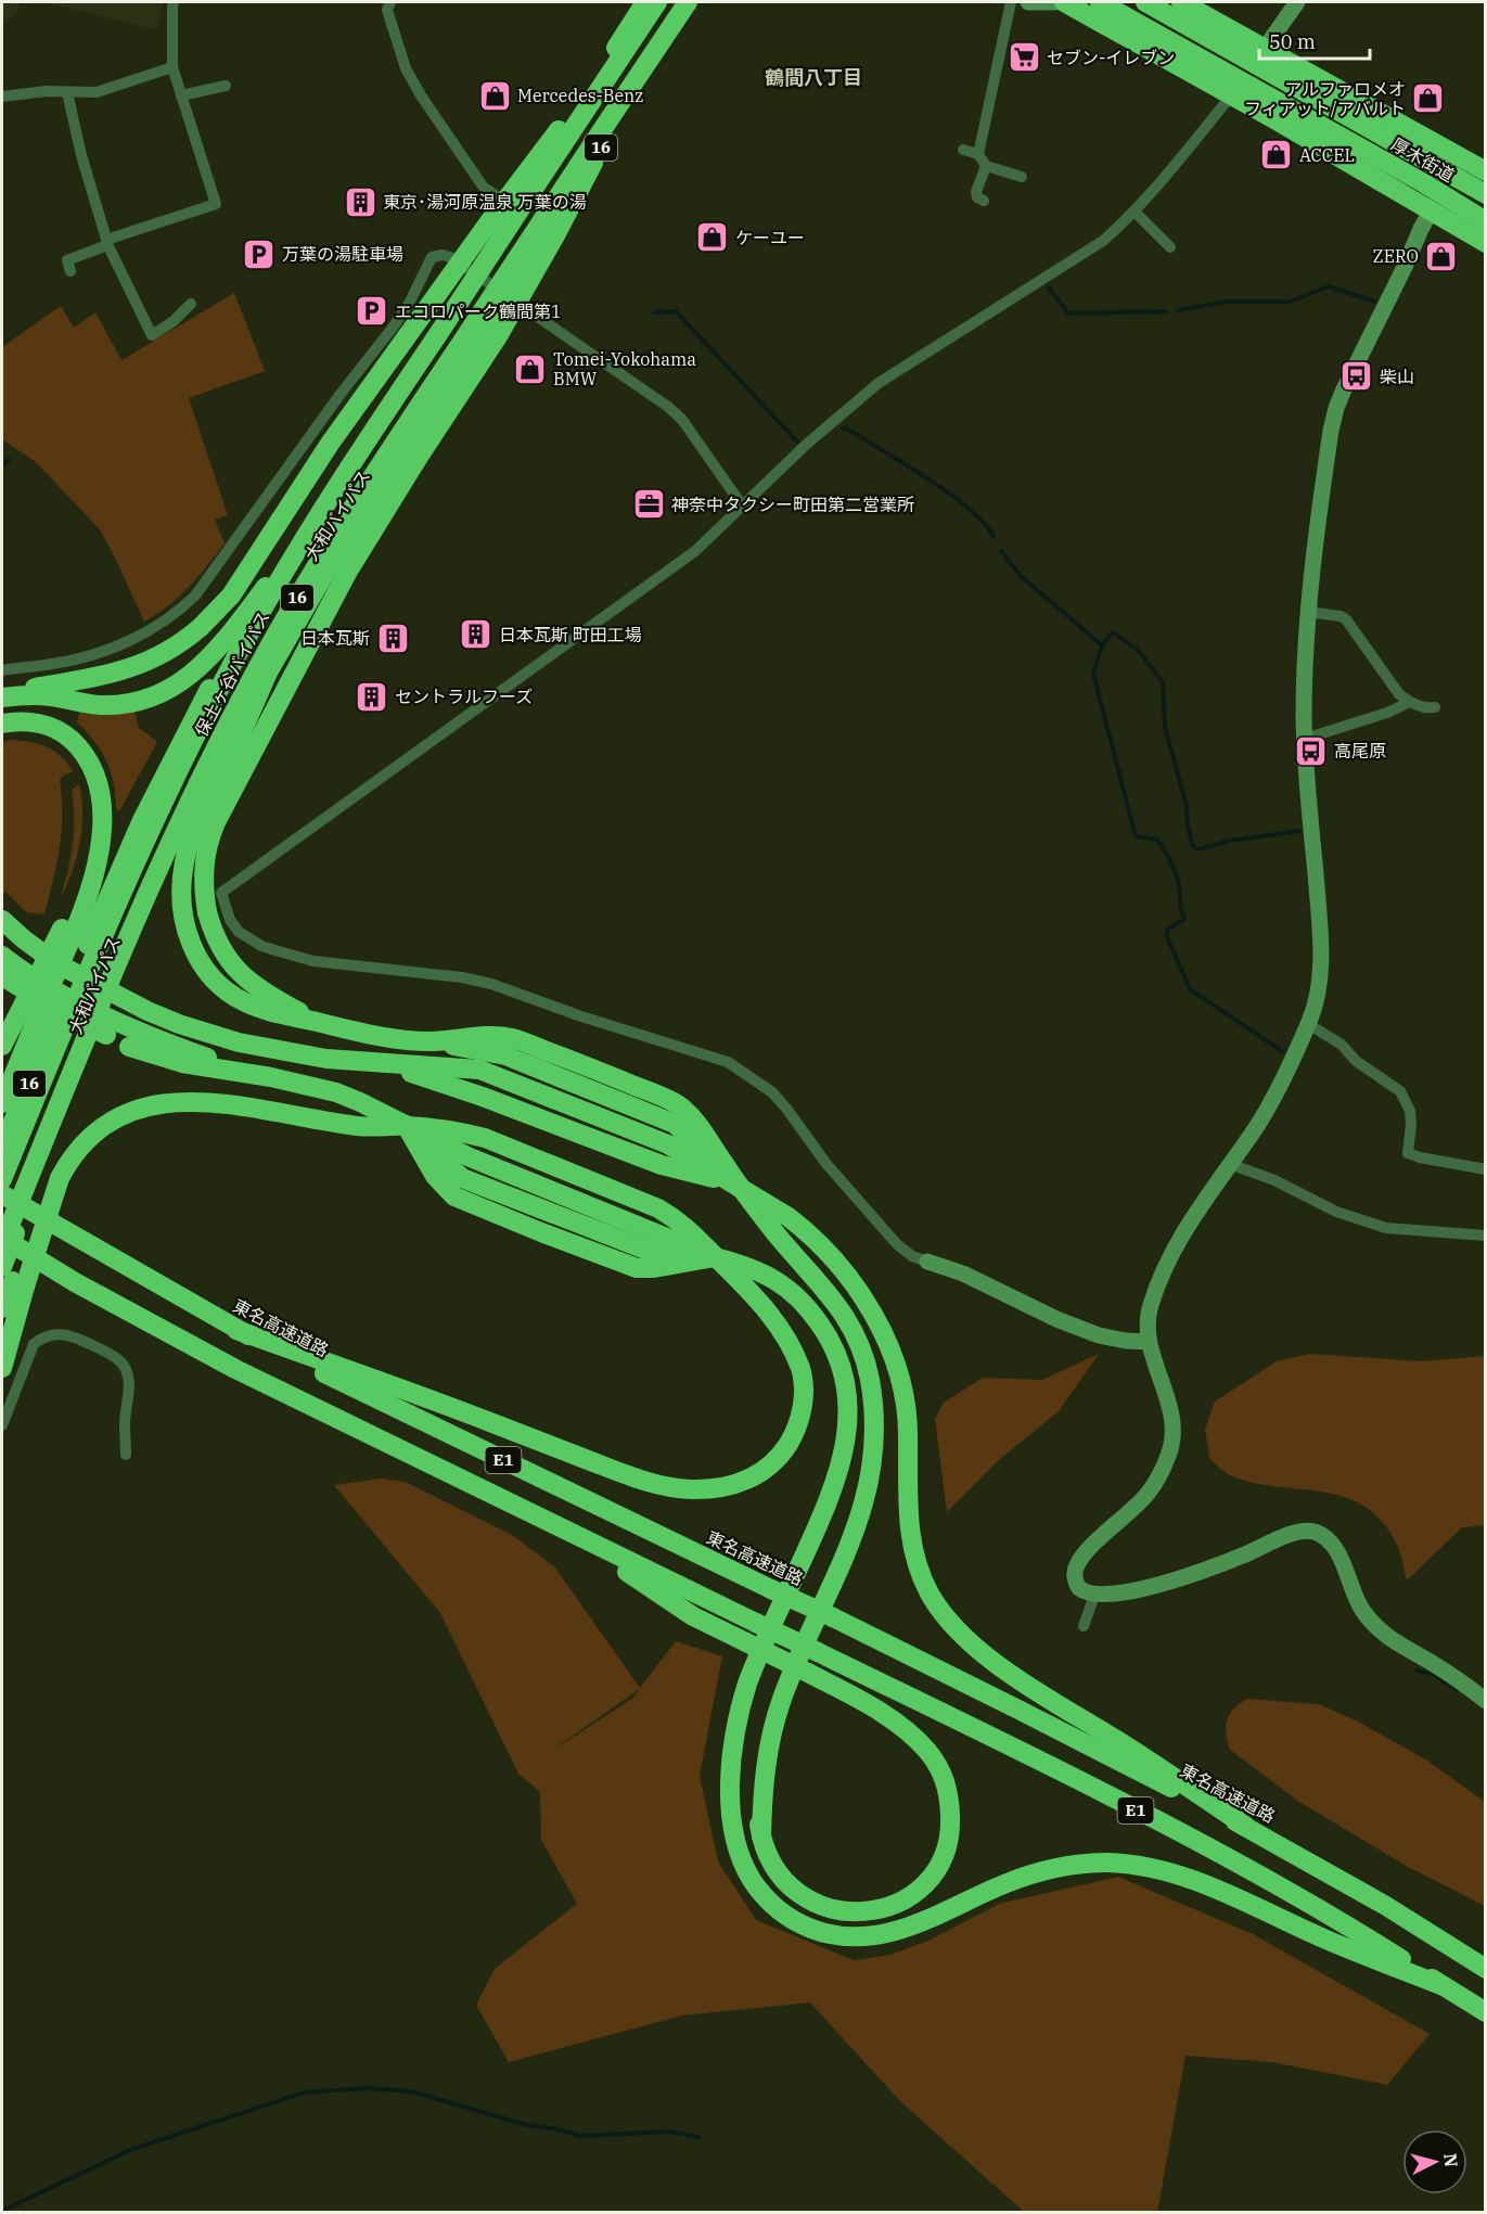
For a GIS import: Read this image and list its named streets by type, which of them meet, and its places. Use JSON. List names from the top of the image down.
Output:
{
  "streets": {
    "highway": [
      "16",
      "厚木街道",
      "大和バイパス",
      "保土ヶ谷バイパス",
      "東名高速道路",
      "E1"
    ]
  },
  "crossings": [
    ["大和バイパス", "保土ヶ谷バイパス"]
  ],
  "districts": ["鶴間八丁目"],
  "places": {
    "supermarket": ["セブン-イレブン"],
    "shop": [
      "Mercedes-Benz",
      "アルファロメオ フィアット/アバルト",
      "ACCEL",
      "ケーユー",
      "ZERO",
      "Tomei-Yokohama BMW"
    ],
    "building": [
      "東京･湯河原温泉 万葉の湯",
      "日本瓦斯 町田工場",
      "日本瓦斯",
      "セントラルフーズ"
    ],
    "parking": ["万葉の湯駐車場", "エコロパーク鶴間第1"],
    "bus stop": ["柴山", "高尾原"],
    "office": ["神奈中タクシー町田第二営業所"]
  },
  "scale_bar": "50 m",
  "north": "right"
}
